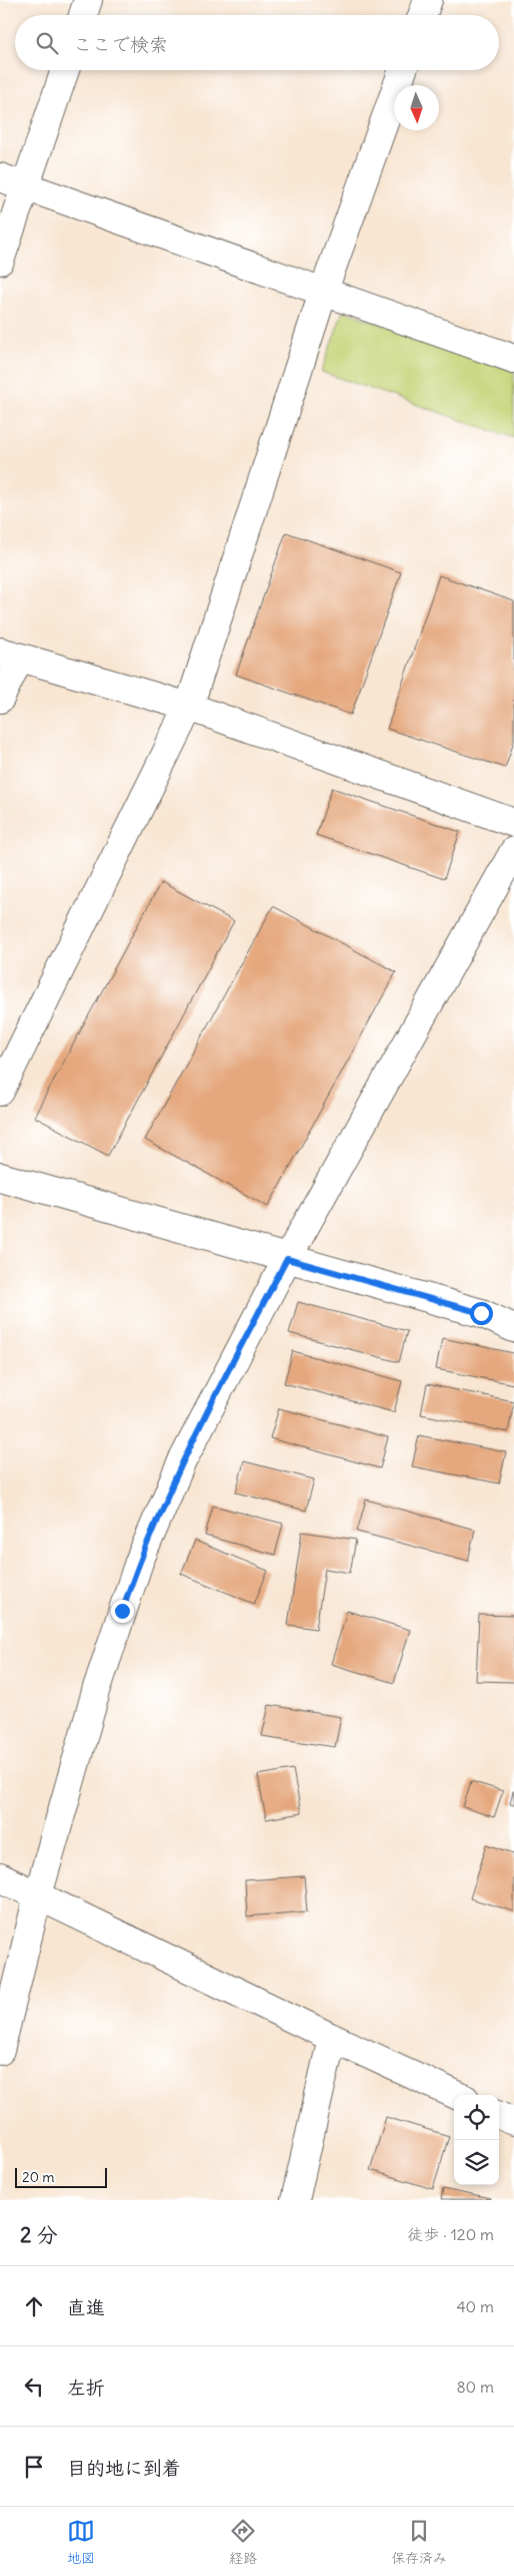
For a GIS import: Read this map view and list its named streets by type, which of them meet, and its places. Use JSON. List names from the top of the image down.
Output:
{
  "scale_bar": "20 m",
  "north": "bottom",
  "page": {
    "search": "ここで検索",
    "scale": "20 m",
    "heading": ["2 分", "徒歩 · 120 m"],
    "list": [
      ["直進", "40 m"],
      ["左折", "80 m"],
      "目的地に到着"
    ],
    "nav": ["地図", "経路", "保存済み"]
  }
}
